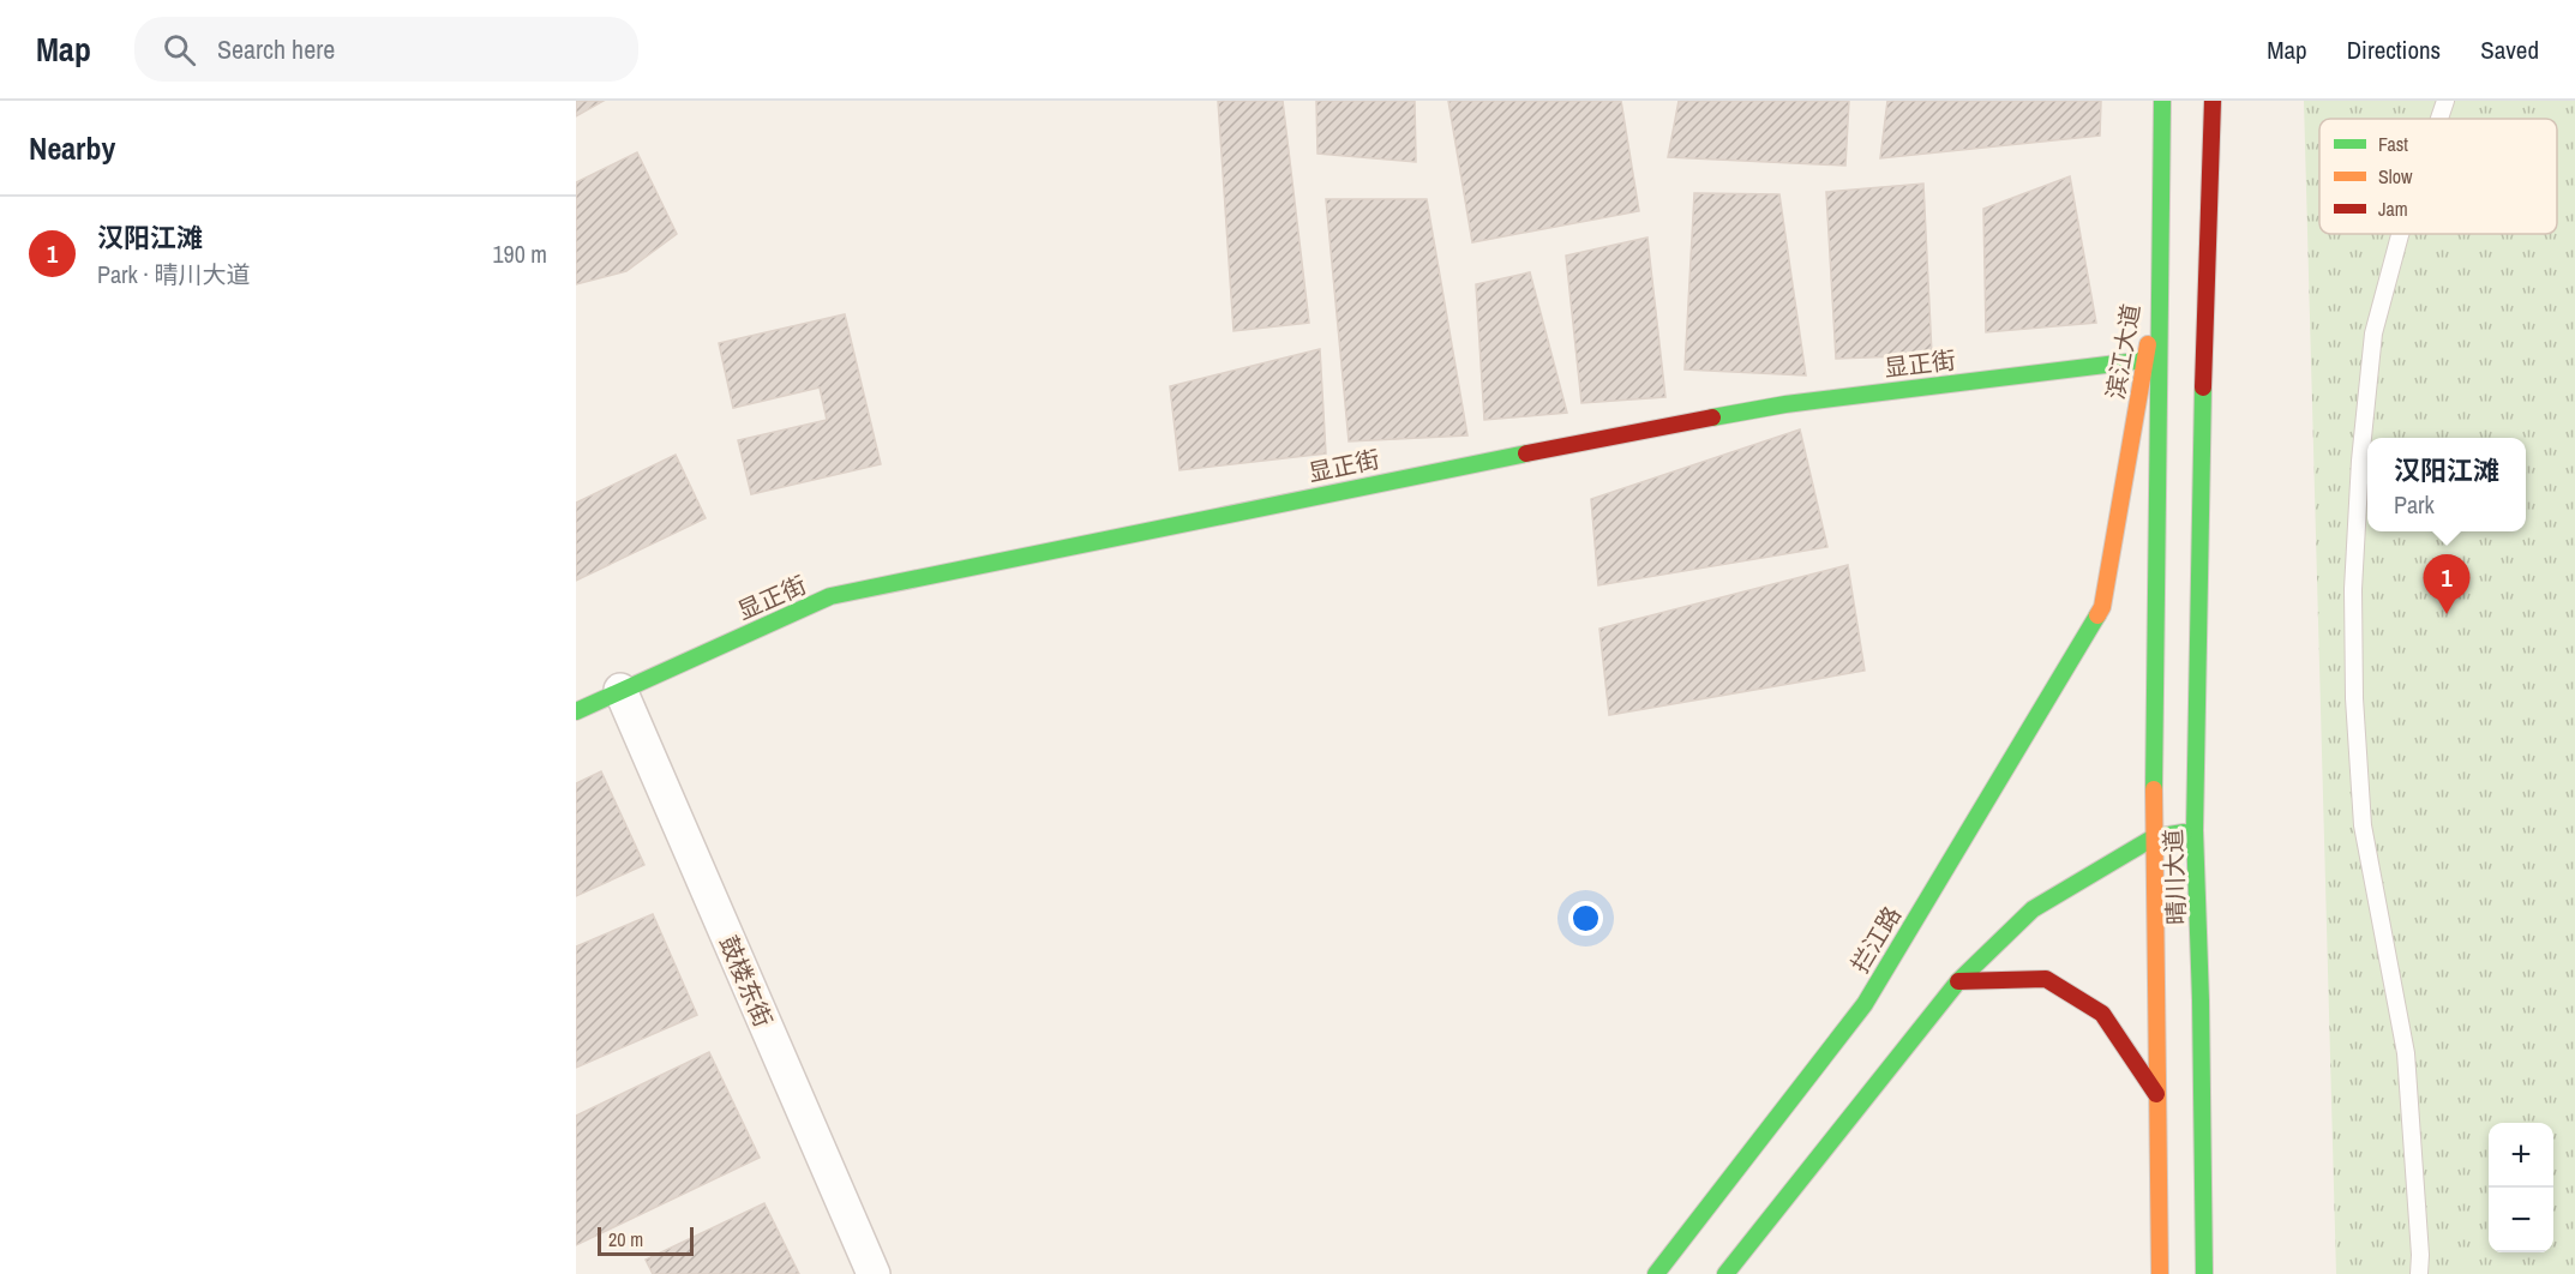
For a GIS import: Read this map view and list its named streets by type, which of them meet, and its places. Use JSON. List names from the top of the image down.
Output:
{
  "streets": {
    "main road": [
      "滨江大道",
      "显正街",
      "晴川大道",
      "拦江路"
    ],
    "street": ["鼓楼东街"]
  },
  "crossings": [
    ["滨江大道", "显正街"],
    ["滨江大道", "晴川大道"],
    ["滨江大道", "拦江路"],
    ["显正街", "鼓楼东街"]
  ],
  "legend": ["Fast", "Slow", "Jam"],
  "scale_bar": "20 m",
  "page": {
    "header": "Map",
    "search": "Search here",
    "nav": ["Map", "Directions", "Saved"],
    "heading": "Nearby",
    "list": [
      {
        "mark": "1",
        "name": "汉阳江滩",
        "note": "Park · 晴川大道",
        "value": "190 m"
      }
    ],
    "popup": ["汉阳江滩", "Park"],
    "pins": "1",
    "map_buttons": ["+", "−"],
    "scale": "20 m"
  }
}
